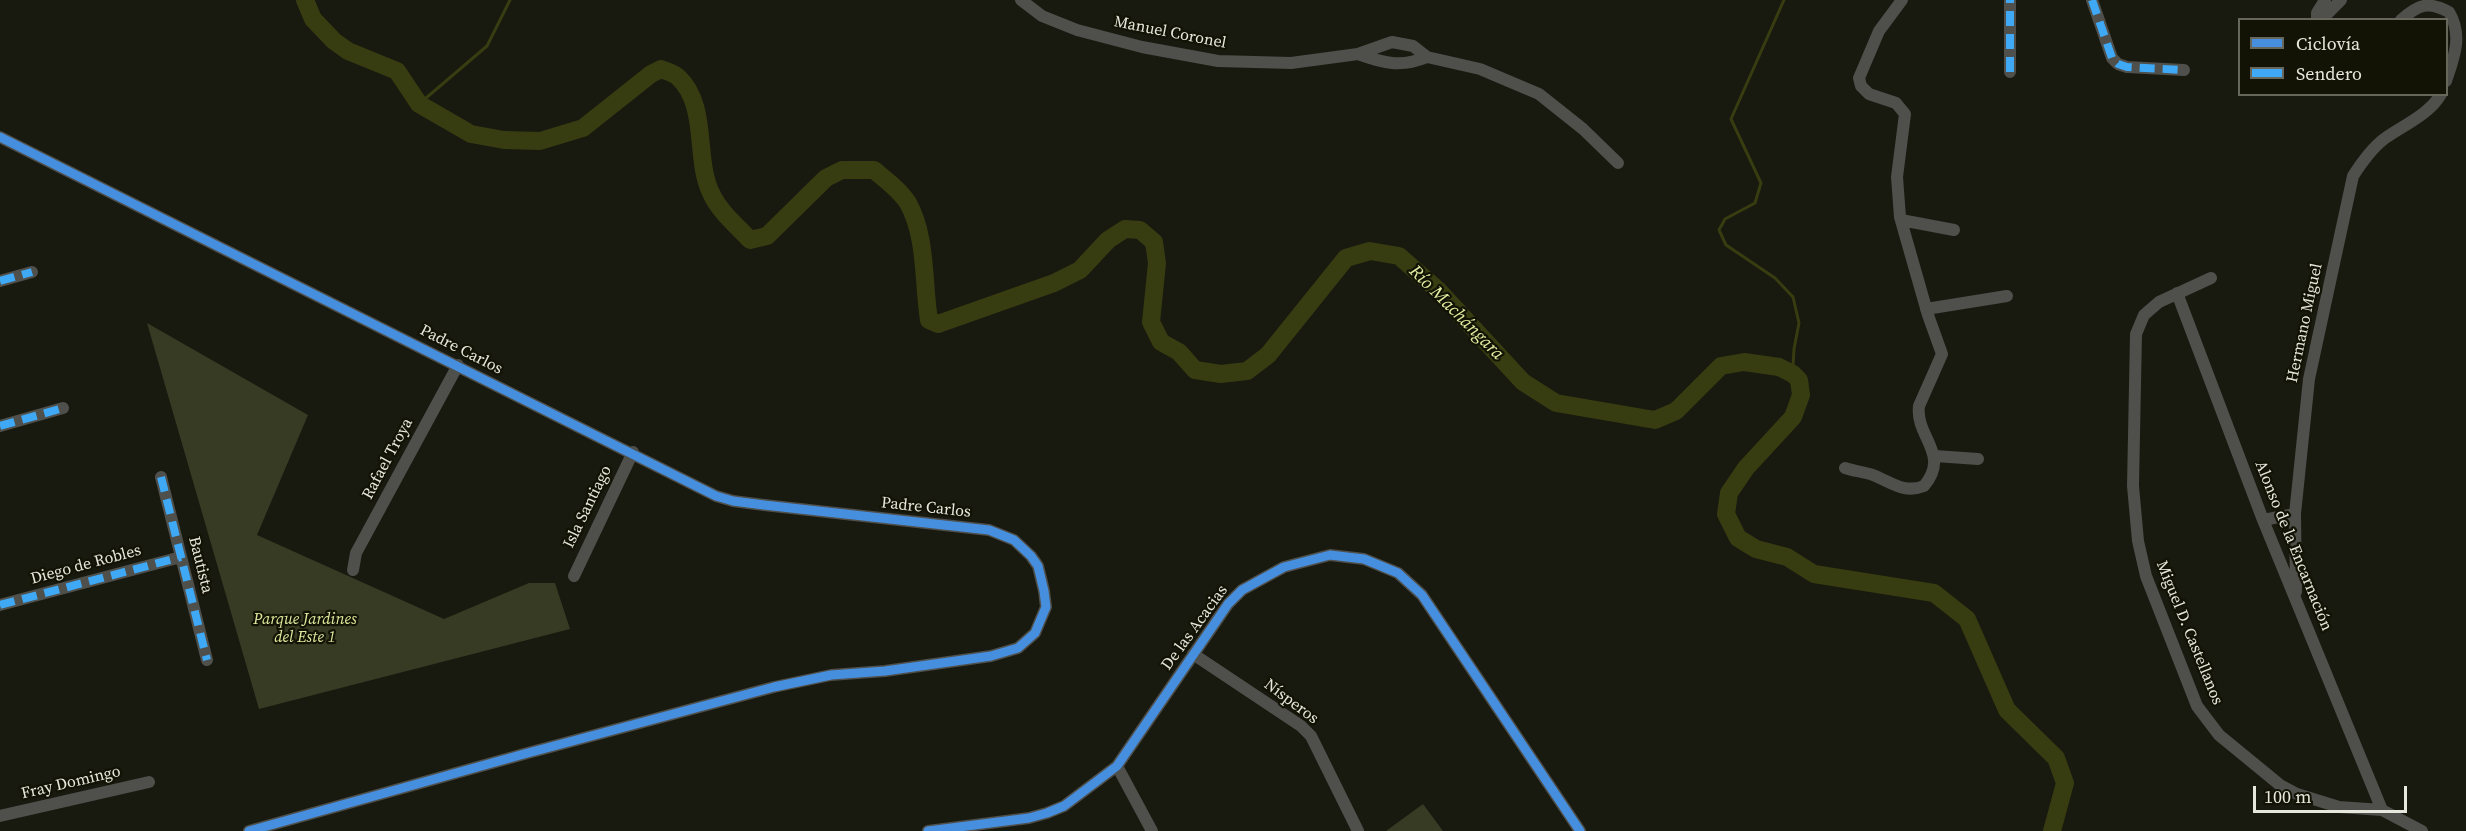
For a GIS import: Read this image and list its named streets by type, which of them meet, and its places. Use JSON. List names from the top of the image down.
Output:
{
  "streets": {
    "street": [
      "Manuel Coronel",
      "Hermano Miguel",
      "Padre Carlos",
      "Rafael Troya",
      "Isla Santiago",
      "Alonso de la Encarnación",
      "Diego de Robles",
      "Bautista",
      "De las Acacias",
      "Miguel D. Castellanos",
      "Nísperos",
      "Fray Domingo"
    ]
  },
  "crossings": [
    ["Hermano Miguel", "Alonso de la Encarnación"],
    ["Padre Carlos", "Rafael Troya"],
    ["Padre Carlos", "Isla Santiago"],
    ["Alonso de la Encarnación", "Miguel D. Castellanos"],
    ["Diego de Robles", "Bautista"],
    ["De las Acacias", "Nísperos"]
  ],
  "water": ["Río Machángara"],
  "parks": ["Parque Jardines del Este 1"],
  "legend": ["Ciclovía", "Sendero"],
  "scale_bar": "100 m"
}
